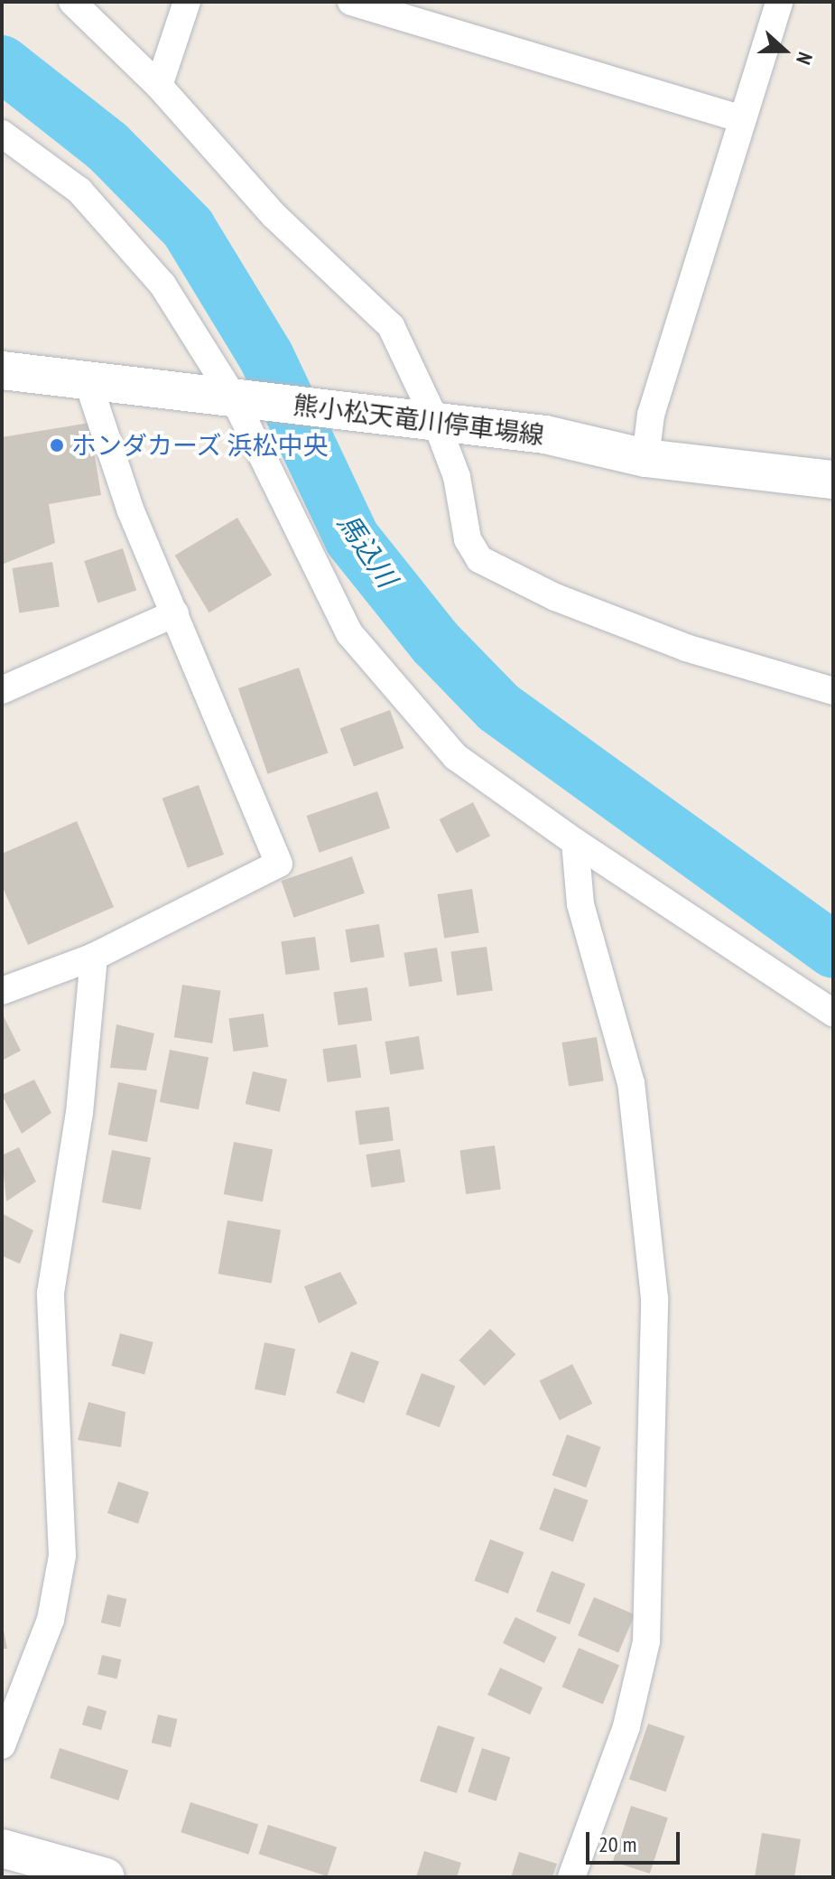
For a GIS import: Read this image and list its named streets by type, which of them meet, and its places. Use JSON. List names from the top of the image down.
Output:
{
  "streets": {
    "main road": ["熊小松天竜川停車場線"]
  },
  "water": ["馬込川"],
  "places": ["ホンダカーズ 浜松中央"],
  "scale_bar": "20 m",
  "north": "right"
}
